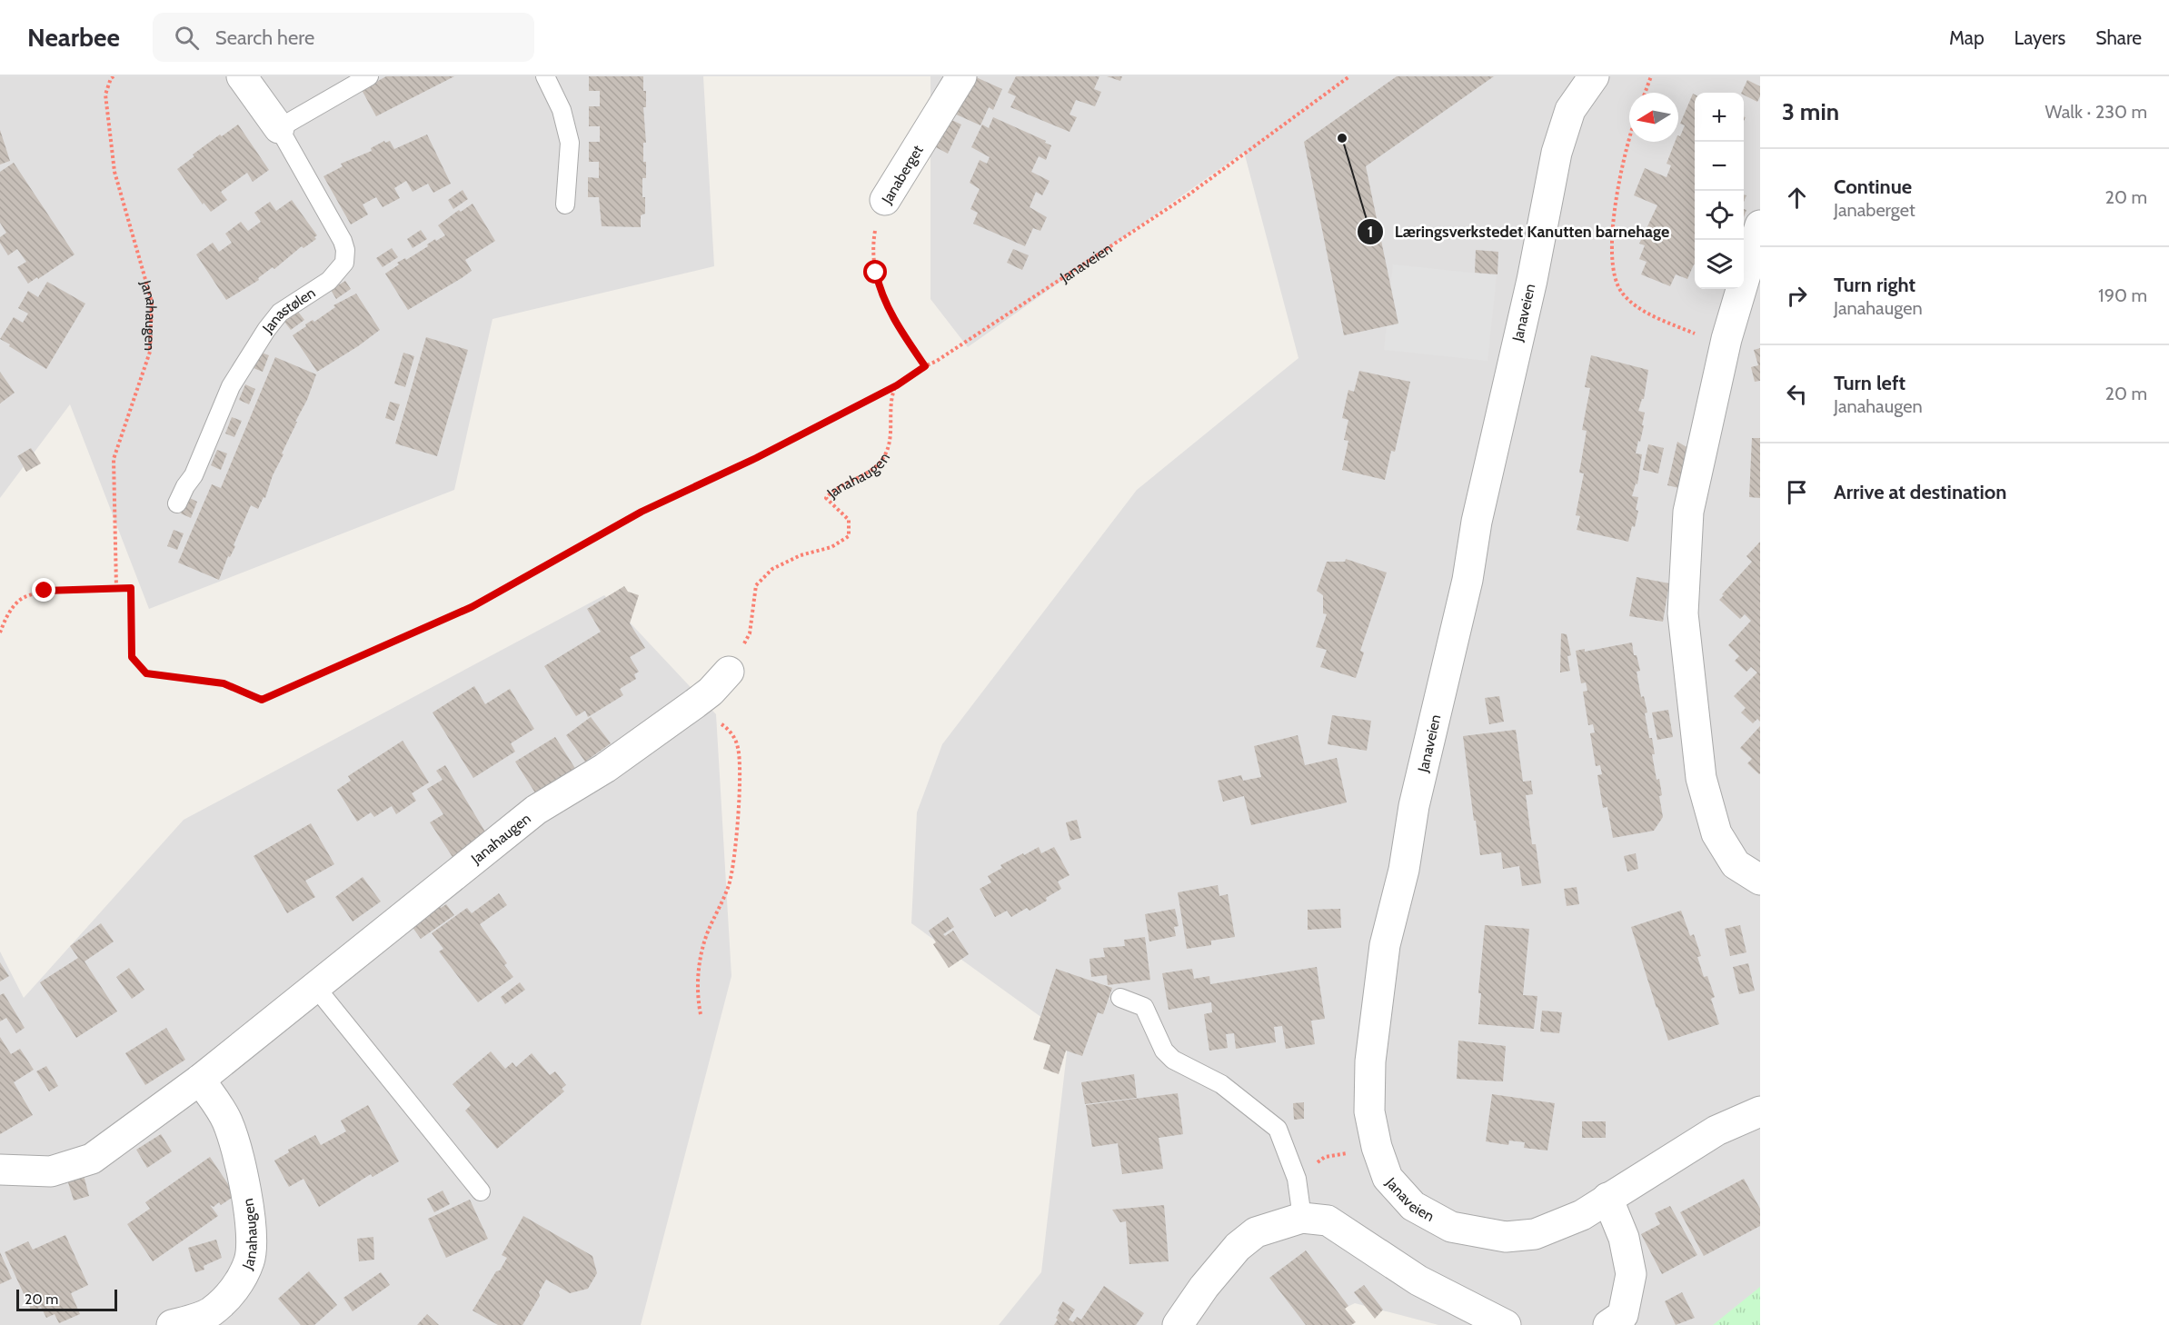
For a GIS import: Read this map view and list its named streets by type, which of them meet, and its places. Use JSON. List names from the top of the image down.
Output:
{
  "streets": {
    "street": [
      "Janaberget",
      "Janaveien",
      "Janastølen",
      "Janahaugen"
    ]
  },
  "crossings": [
    ["Janaberget", "Janaveien"]
  ],
  "places": ["Læringsverkstedet Kanutten barnehage"],
  "scale_bar": "20 m",
  "north": "left",
  "page": {
    "header": "Nearbee",
    "search": "Search here",
    "nav": ["Map", "Layers", "Share"],
    "heading": ["3 min", "Walk · 230 m"],
    "map_buttons": ["+", "−"],
    "list": [
      ["Continue", "Janaberget", "20 m"],
      ["Turn right", "Janahaugen", "190 m"],
      ["Turn left", "Janahaugen", "20 m"],
      "Arrive at destination"
    ],
    "scale": "20 m"
  }
}
